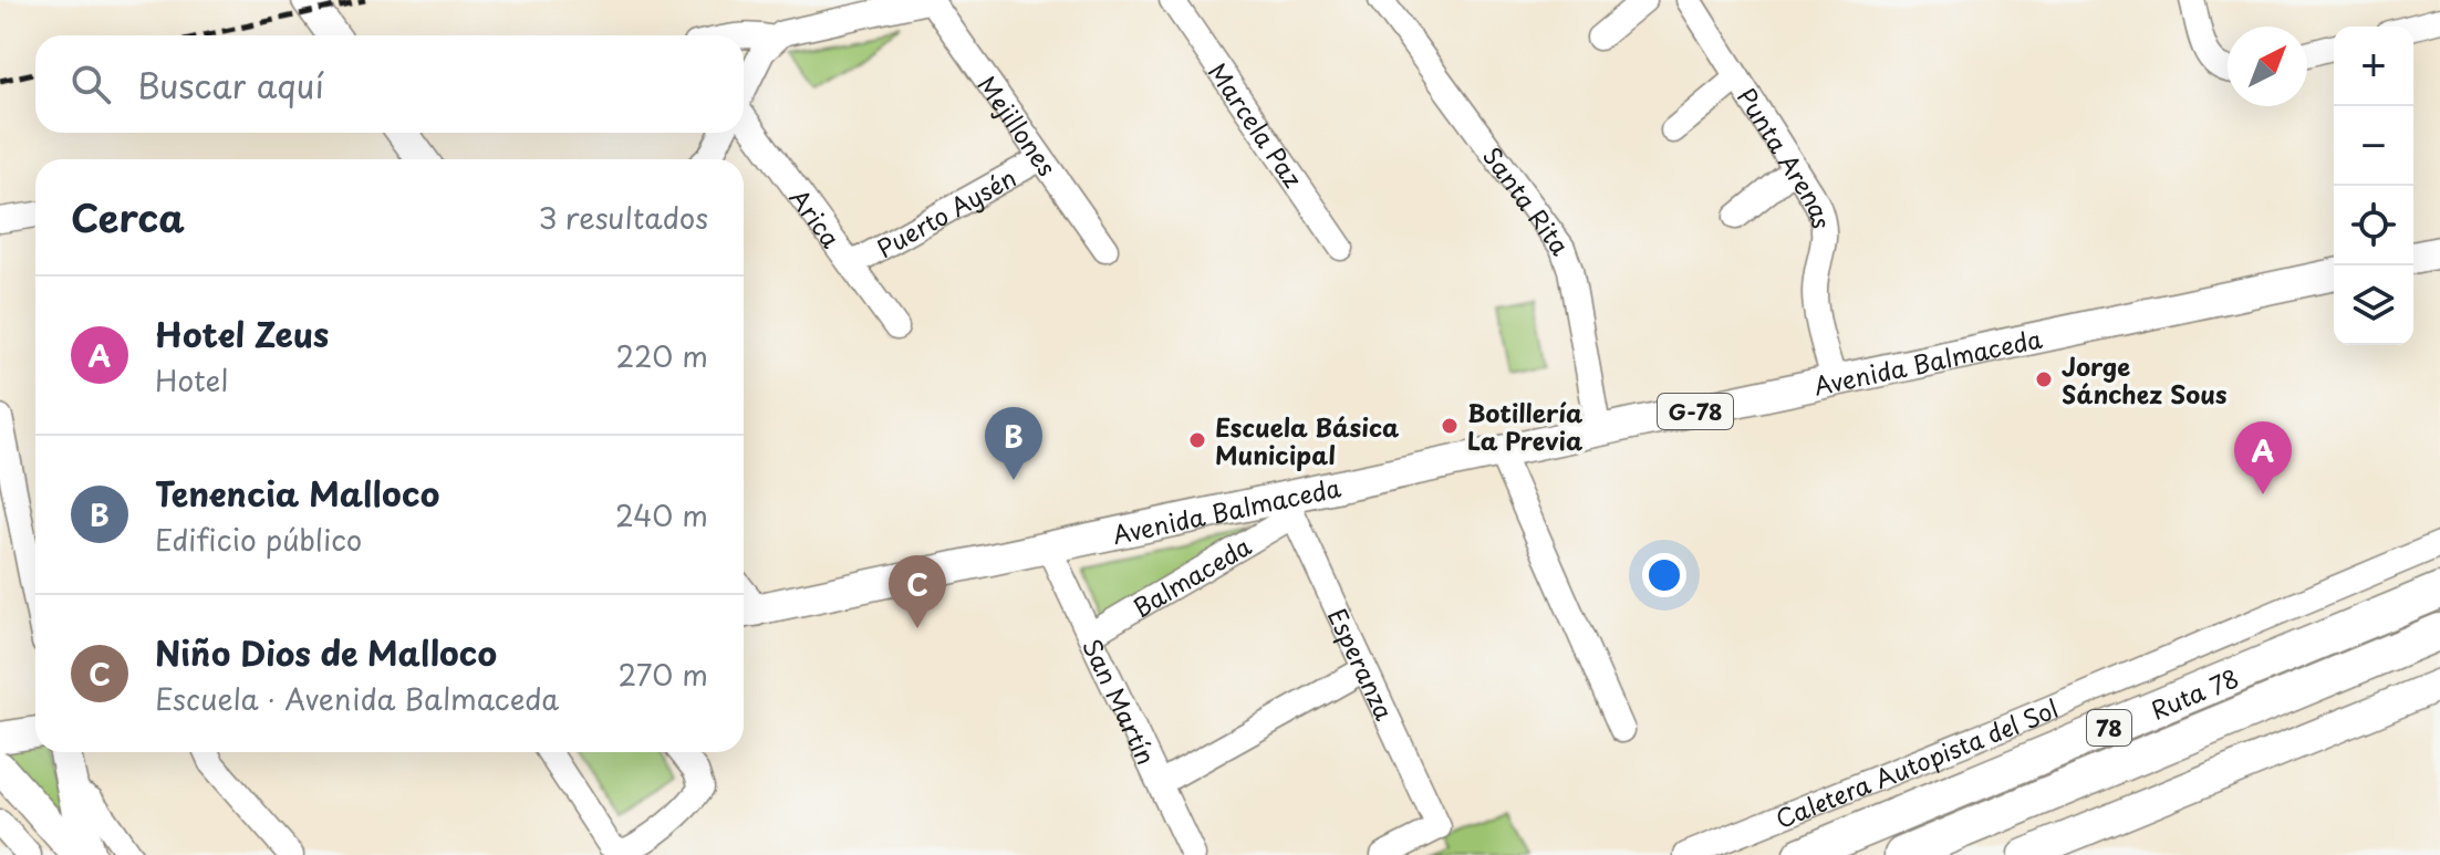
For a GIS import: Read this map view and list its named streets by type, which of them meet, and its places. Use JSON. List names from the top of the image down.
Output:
{
  "streets": {
    "highway": ["Ruta 78", "78"],
    "main road": ["Avenida Balmaceda", "G-78"],
    "street": [
      "Mejillones",
      "Marcela Paz",
      "Punta Arenas",
      "Santa Rita",
      "Puerto Aysén",
      "Arica",
      "Balmaceda",
      "Esperanza",
      "San Martín",
      "Caletera Autopista del Sol"
    ]
  },
  "crossings": [
    ["Mejillones", "Puerto Aysén"],
    ["Punta Arenas", "Avenida Balmaceda"],
    ["Santa Rita", "Avenida Balmaceda"],
    ["Puerto Aysén", "Arica"],
    ["Avenida Balmaceda", "Balmaceda"],
    ["Avenida Balmaceda", "Esperanza"],
    ["Avenida Balmaceda", "San Martín"],
    ["Balmaceda", "Esperanza"],
    ["Balmaceda", "San Martín"]
  ],
  "places": ["Jorge Sánchez Sous", "Botillería La Previa", "Escuela Básica Municipal"],
  "north": "top right",
  "page": {
    "map_buttons": ["+", "−"],
    "search": "Buscar aquí",
    "heading": ["Cerca", "3 resultados"],
    "list": [
      {
        "mark": "A",
        "name": "Hotel Zeus",
        "note": "Hotel",
        "value": "220 m"
      },
      {
        "mark": "B",
        "name": "Tenencia Malloco",
        "note": "Edificio público",
        "value": "240 m"
      },
      {
        "mark": "C",
        "name": "Niño Dios de Malloco",
        "note": "Escuela · Avenida Balmaceda",
        "value": "270 m"
      }
    ],
    "pins": ["B", "A", "C"]
  }
}
